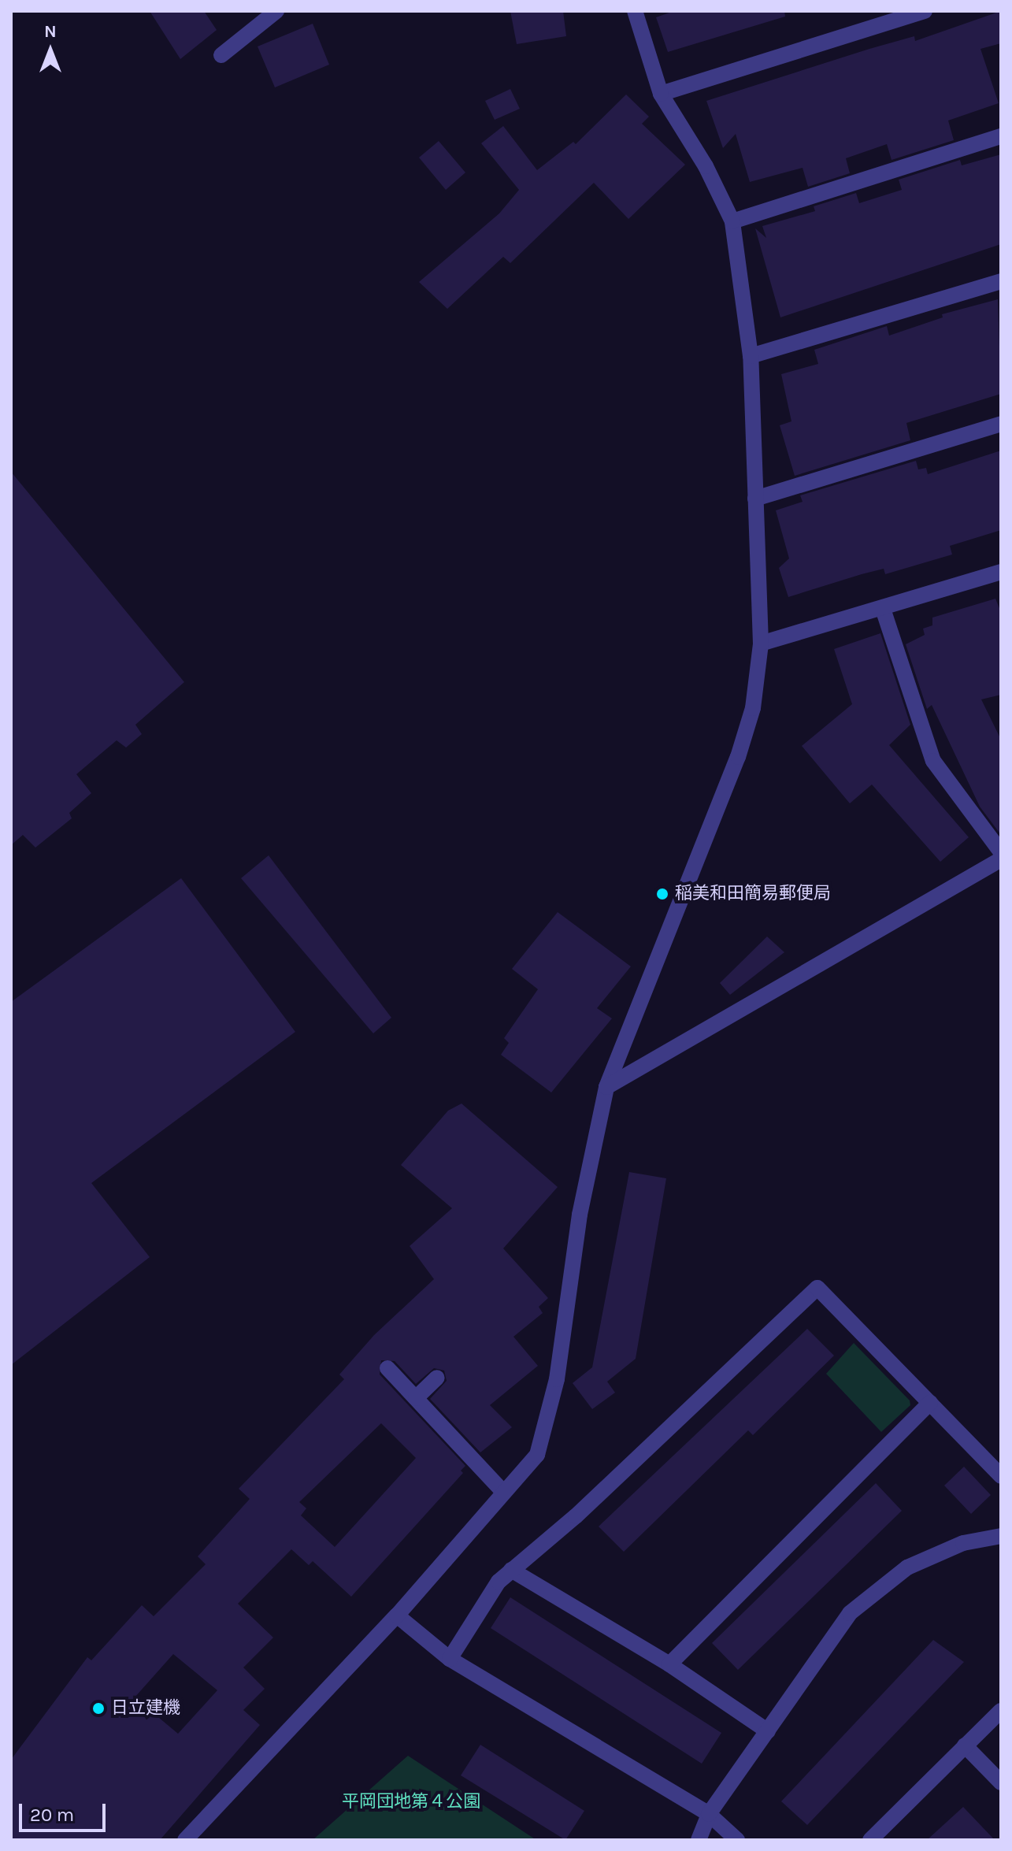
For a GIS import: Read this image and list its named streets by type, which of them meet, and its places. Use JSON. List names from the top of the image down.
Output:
{
  "parks": ["平岡団地第４公園"],
  "places": ["稲美和田簡易郵便局", "日立建機"],
  "scale_bar": "20 m",
  "north": "top"
}
